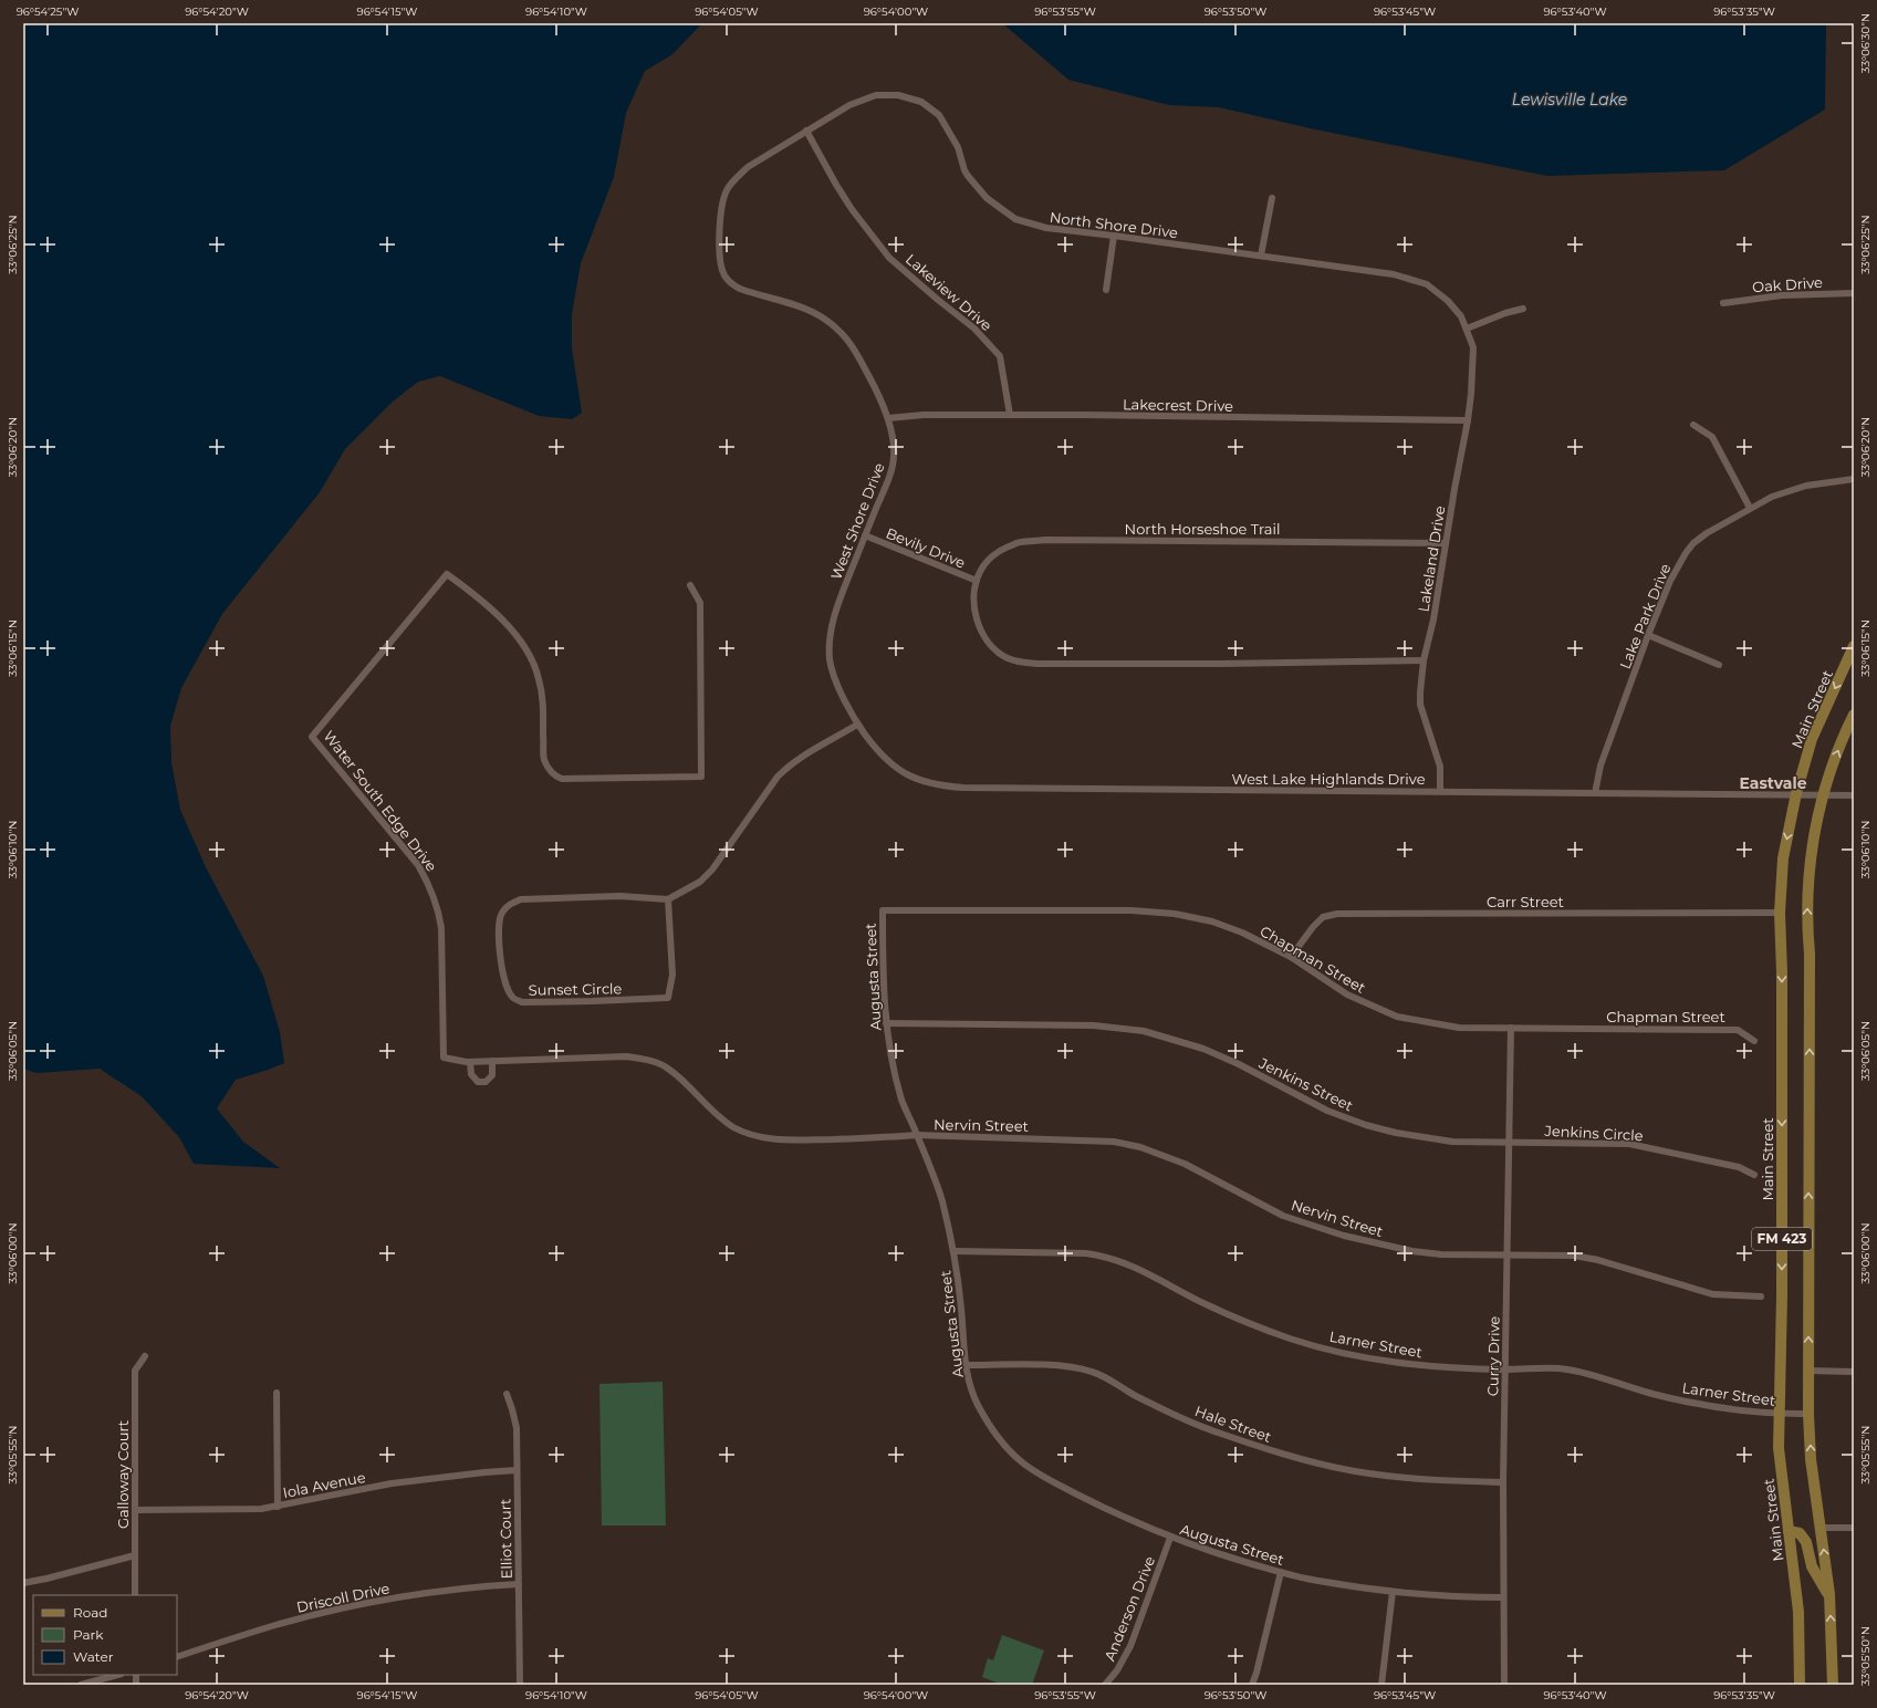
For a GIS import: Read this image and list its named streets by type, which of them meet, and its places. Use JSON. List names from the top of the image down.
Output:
{
  "streets": {
    "main road": ["Main Street", "FM 423"],
    "street": [
      "North Shore Drive",
      "Oak Drive",
      "Lakeview Drive",
      "Lakecrest Drive",
      "West Shore Drive",
      "North Horseshoe Trail",
      "Bevily Drive",
      "Lakeland Drive",
      "Lake Park Drive",
      "West Lake Highlands Drive",
      "Water South Edge Drive",
      "Carr Street",
      "Chapman Street",
      "Augusta Street",
      "Sunset Circle",
      "Jenkins Street",
      "Nervin Street",
      "Jenkins Circle",
      "Larner Street",
      "Curry Drive",
      "Hale Street",
      "Galloway Court",
      "Iola Avenue",
      "Elliot Court",
      "Driscoll Drive",
      "Anderson Drive"
    ]
  },
  "crossings": [
    ["North Shore Drive", "Lakeview Drive"],
    ["North Shore Drive", "West Shore Drive"],
    ["North Shore Drive", "Lakeland Drive"],
    ["Lakeview Drive", "Lakecrest Drive"],
    ["Lakeview Drive", "West Shore Drive"],
    ["Lakecrest Drive", "West Shore Drive"],
    ["Lakecrest Drive", "Lakeland Drive"],
    ["West Shore Drive", "Bevily Drive"],
    ["West Shore Drive", "West Lake Highlands Drive"],
    ["North Horseshoe Trail", "Bevily Drive"],
    ["North Horseshoe Trail", "Lakeland Drive"],
    ["Lakeland Drive", "West Lake Highlands Drive"],
    ["Lake Park Drive", "West Lake Highlands Drive"],
    ["Main Street", "West Lake Highlands Drive"],
    ["Main Street", "Carr Street"],
    ["Main Street", "Larner Street"],
    ["West Lake Highlands Drive", "FM 423"],
    ["Water South Edge Drive", "Augusta Street"],
    ["Water South Edge Drive", "Nervin Street"],
    ["Carr Street", "Chapman Street"],
    ["Chapman Street", "Augusta Street"],
    ["Chapman Street", "Curry Drive"],
    ["Augusta Street", "Jenkins Street"],
    ["Augusta Street", "Nervin Street"],
    ["Augusta Street", "Larner Street"],
    ["Augusta Street", "Curry Drive"],
    ["Augusta Street", "Hale Street"],
    ["Augusta Street", "Anderson Drive"],
    ["Jenkins Street", "Jenkins Circle"],
    ["Jenkins Street", "Curry Drive"],
    ["Nervin Street", "Curry Drive"],
    ["Jenkins Circle", "Curry Drive"],
    ["FM 423", "Larner Street"],
    ["Larner Street", "Curry Drive"],
    ["Curry Drive", "Hale Street"],
    ["Galloway Court", "Iola Avenue"],
    ["Iola Avenue", "Elliot Court"],
    ["Elliot Court", "Driscoll Drive"]
  ],
  "districts": ["Eastvale"],
  "water": ["Lewisville Lake"],
  "legend": ["Road", "Park", "Water"],
  "coordinates": [
    "96°54'25\"W",
    "96°54'20\"W",
    "96°54'15\"W",
    "96°54'10\"W",
    "96°54'05\"W",
    "96°54'00\"W",
    "96°53'55\"W",
    "96°53'50\"W",
    "96°53'45\"W",
    "96°53'40\"W",
    "96°53'35\"W",
    "33°06'30\"N",
    "33°06'25\"N",
    "33°06'20\"N",
    "33°06'15\"N",
    "33°06'10\"N",
    "33°06'05\"N",
    "33°06'00\"N",
    "33°05'55\"N",
    "33°05'50\"N"
  ]
}
